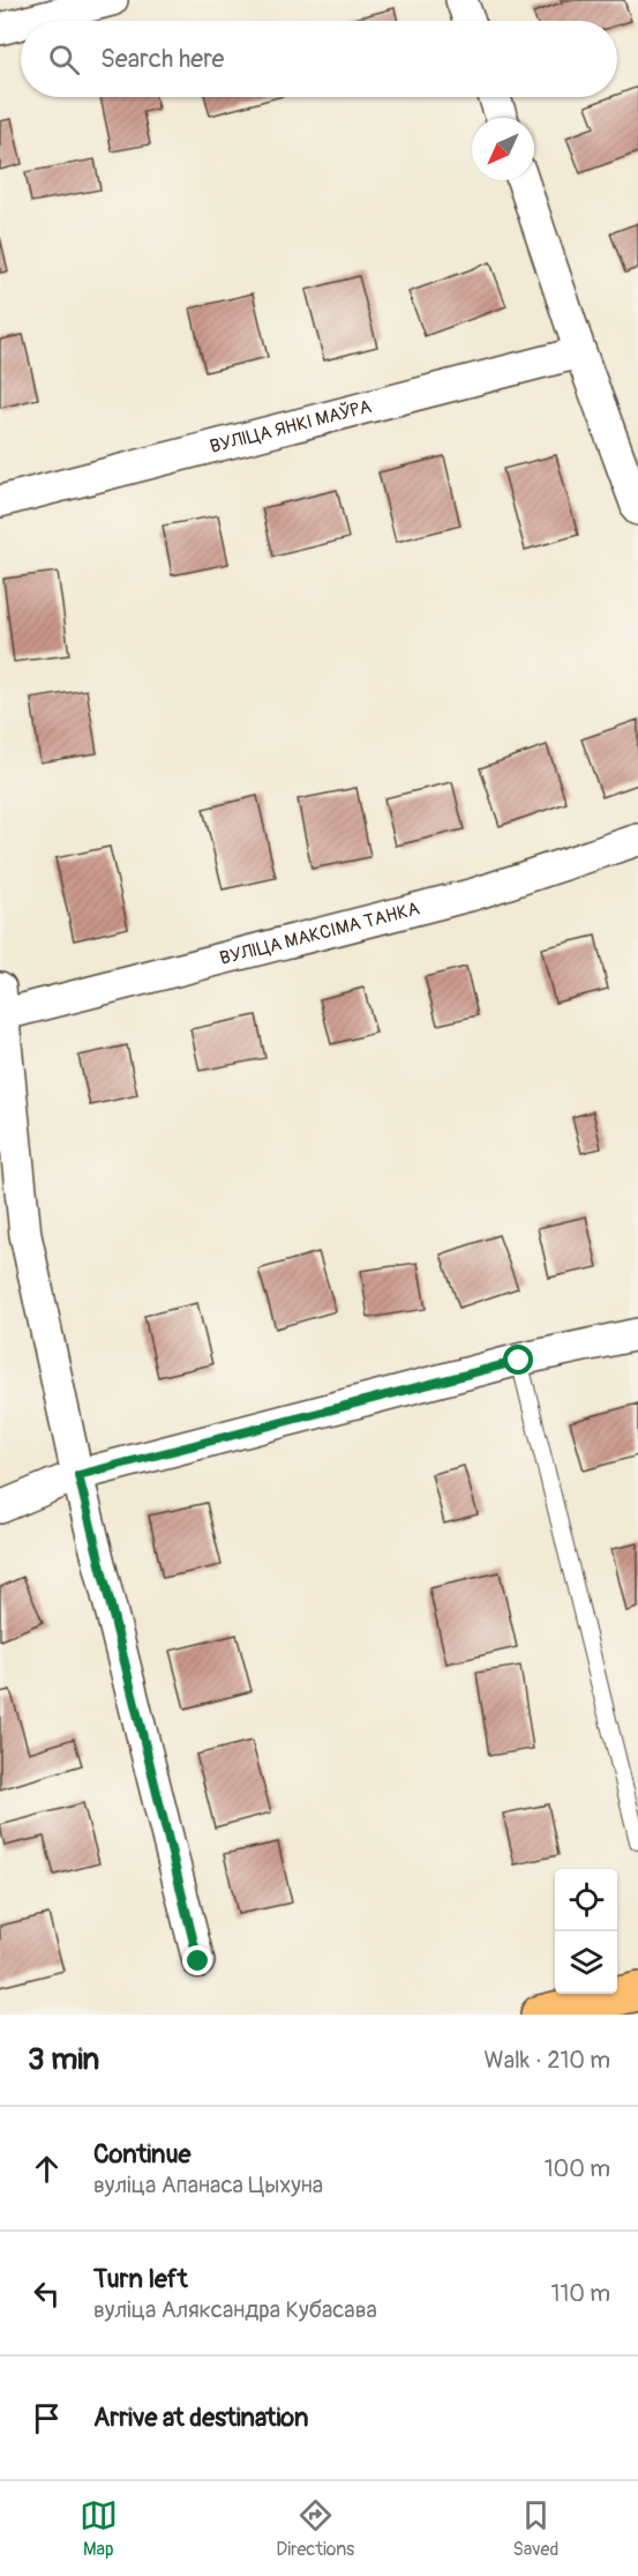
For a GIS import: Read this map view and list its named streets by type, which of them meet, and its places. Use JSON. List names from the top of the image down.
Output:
{
  "streets": {
    "street": ["ВУЛІЦА ЯНКІ МАЎРА", "ВУЛІЦА МАКСІМА ТАНКА"]
  },
  "north": "bottom left",
  "page": {
    "search": "Search here",
    "heading": ["3 min", "Walk · 210 m"],
    "list": [
      ["Continue", "вуліца Апанаса Цыхуна", "100 m"],
      ["Turn left", "вуліца Аляксандра Кубасава", "110 m"],
      "Arrive at destination"
    ],
    "nav": ["Map", "Directions", "Saved"]
  }
}
